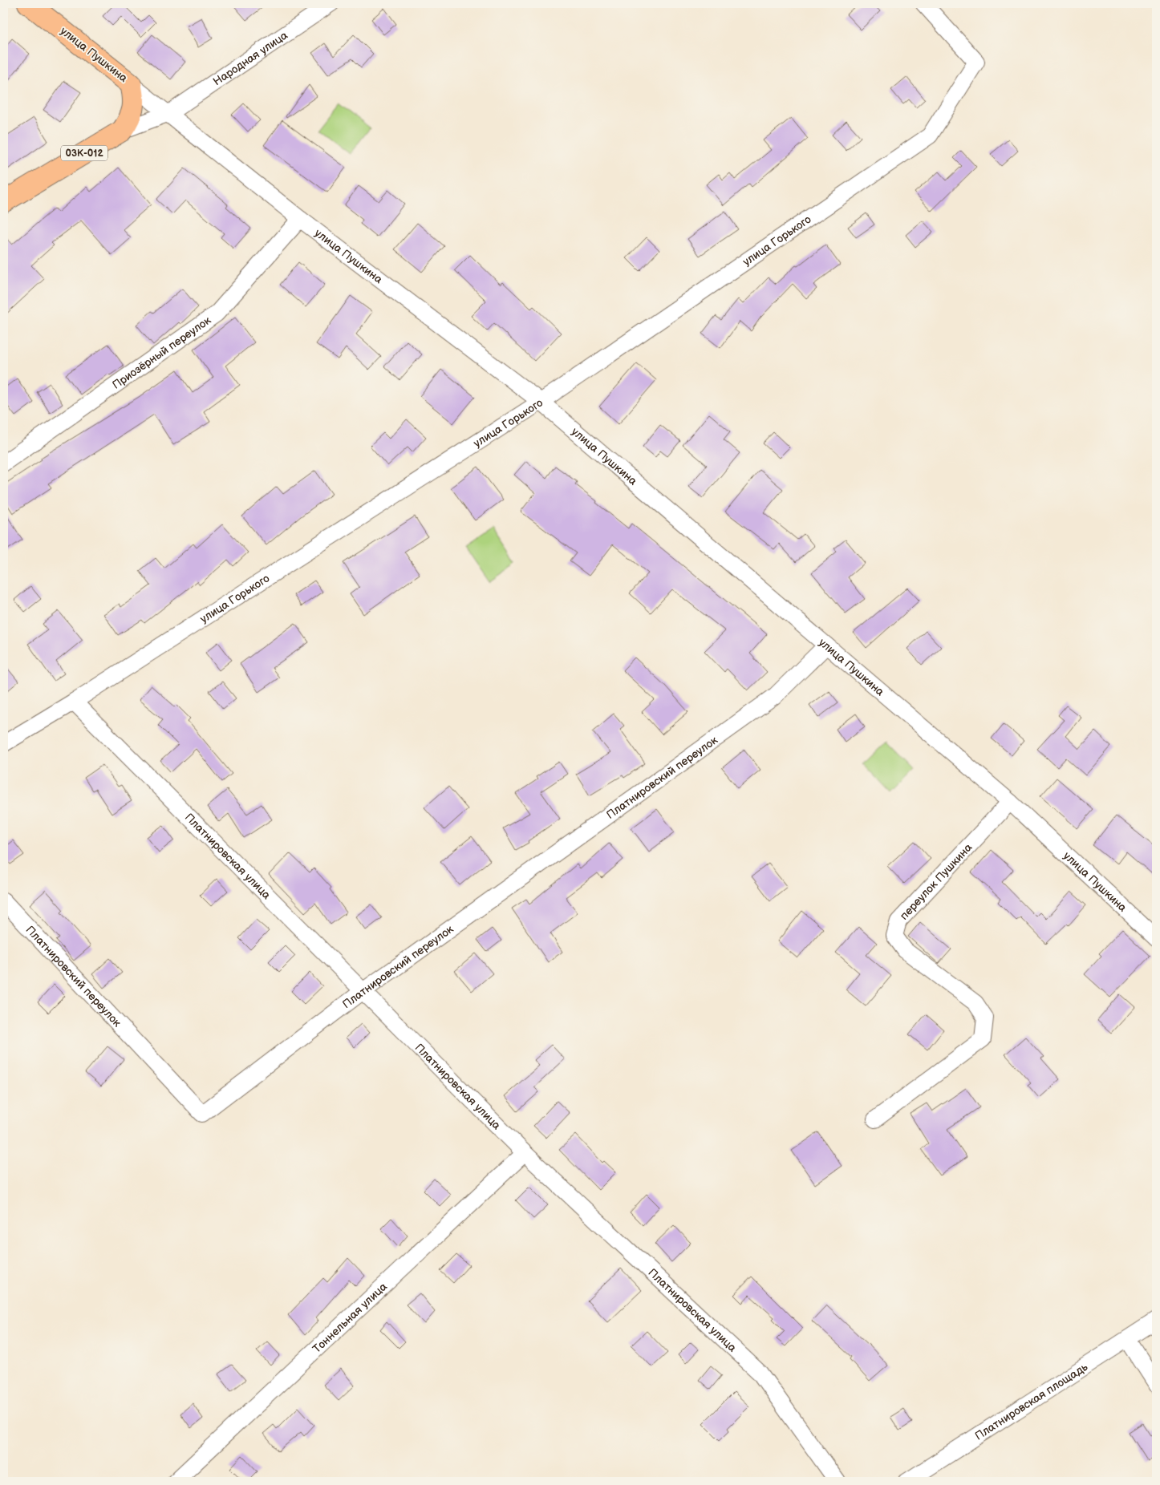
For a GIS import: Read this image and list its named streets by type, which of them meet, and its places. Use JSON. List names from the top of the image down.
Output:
{
  "streets": {
    "main road": ["улица Пушкина", "03К-012"],
    "street": [
      "Народная улица",
      "улица Горького",
      "Приозёрный переулок",
      "Платнировский переулок",
      "Платнировская улица",
      "переулок Пушкина",
      "Тоннельная улица",
      "Платнировская площадь"
    ]
  },
  "crossings": [
    ["улица Пушкина", "Народная улица"],
    ["улица Пушкина", "03К-012"],
    ["улица Пушкина", "улица Горького"],
    ["улица Пушкина", "Приозёрный переулок"],
    ["улица Пушкина", "Платнировский переулок"],
    ["улица Пушкина", "переулок Пушкина"],
    ["Народная улица", "03К-012"],
    ["улица Горького", "Платнировская улица"],
    ["Платнировский переулок", "Платнировская улица"],
    ["Платнировская улица", "Тоннельная улица"]
  ]
}
